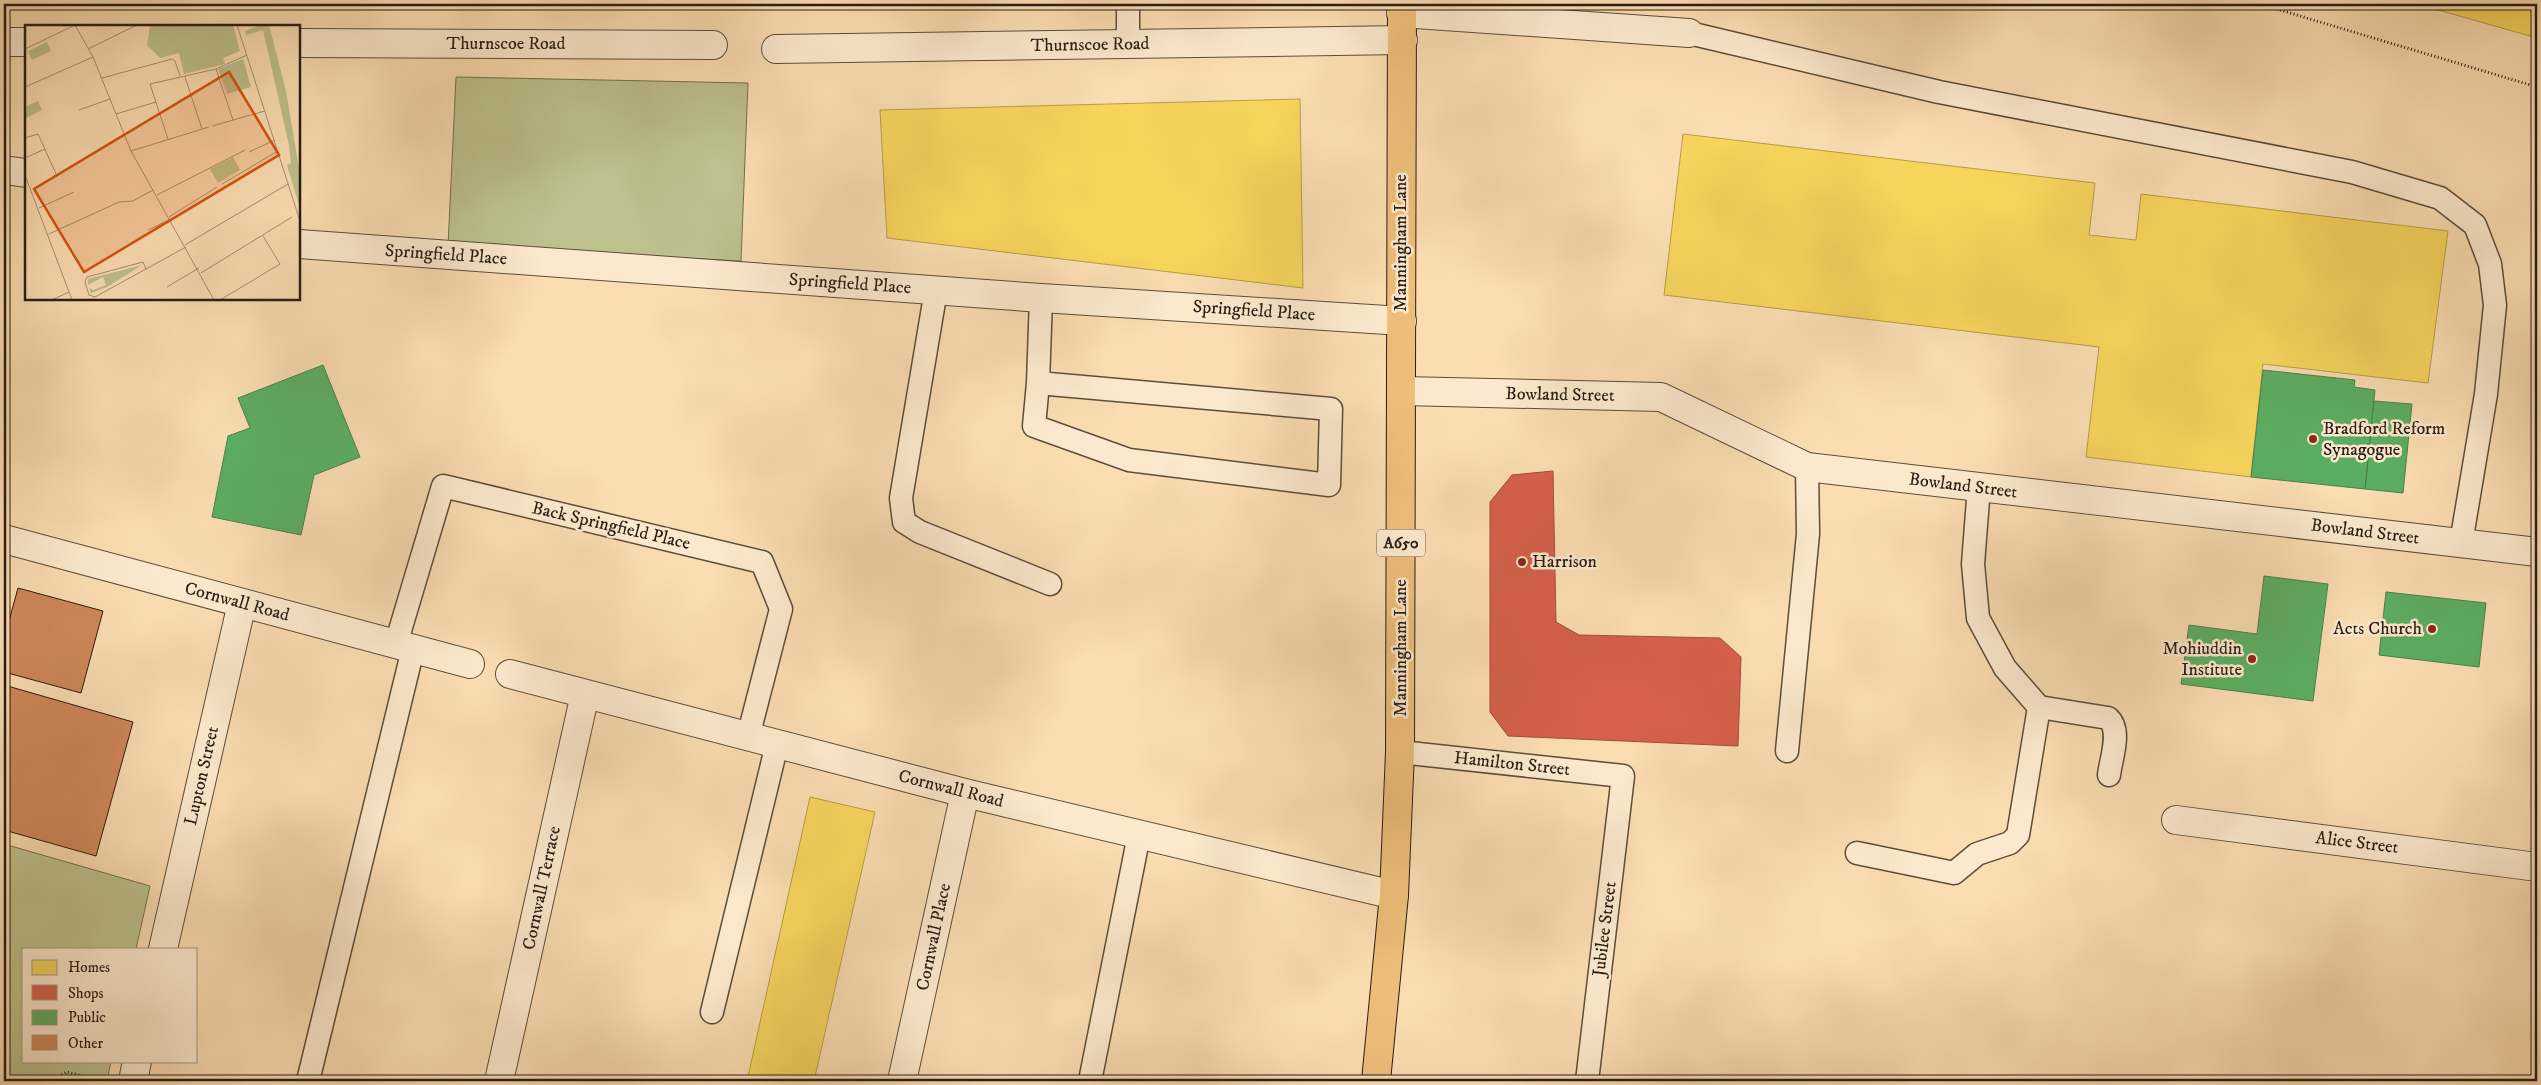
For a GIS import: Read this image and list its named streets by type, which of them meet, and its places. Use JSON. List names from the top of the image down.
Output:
{
  "streets": {
    "main road": ["Manningham Lane", "A650"],
    "street": [
      "Thurnscoe Road",
      "Springfield Place",
      "Bowland Street",
      "Cornwall Road",
      "Lupton Street",
      "Alice Street",
      "Cornwall Terrace",
      "Cornwall Place"
    ],
    "lane": ["Back Springfield Place", "Hamilton Street", "Jubilee Street"]
  },
  "crossings": [
    ["Thurnscoe Road", "Manningham Lane"],
    ["Manningham Lane", "Springfield Place"],
    ["Manningham Lane", "Bowland Street"],
    ["Manningham Lane", "Cornwall Road"],
    ["Manningham Lane", "Hamilton Street"],
    ["Back Springfield Place", "Cornwall Road"],
    ["Cornwall Road", "Lupton Street"],
    ["Cornwall Road", "Cornwall Terrace"],
    ["Cornwall Road", "Cornwall Place"],
    ["Hamilton Street", "Jubilee Street"]
  ],
  "places": [
    "Bradford Reform Synagogue",
    "Harrison",
    "Acts Church",
    "Mohiuddin Institute"
  ],
  "legend": [
    "Homes",
    "Shops",
    "Public",
    "Other"
  ]
}
